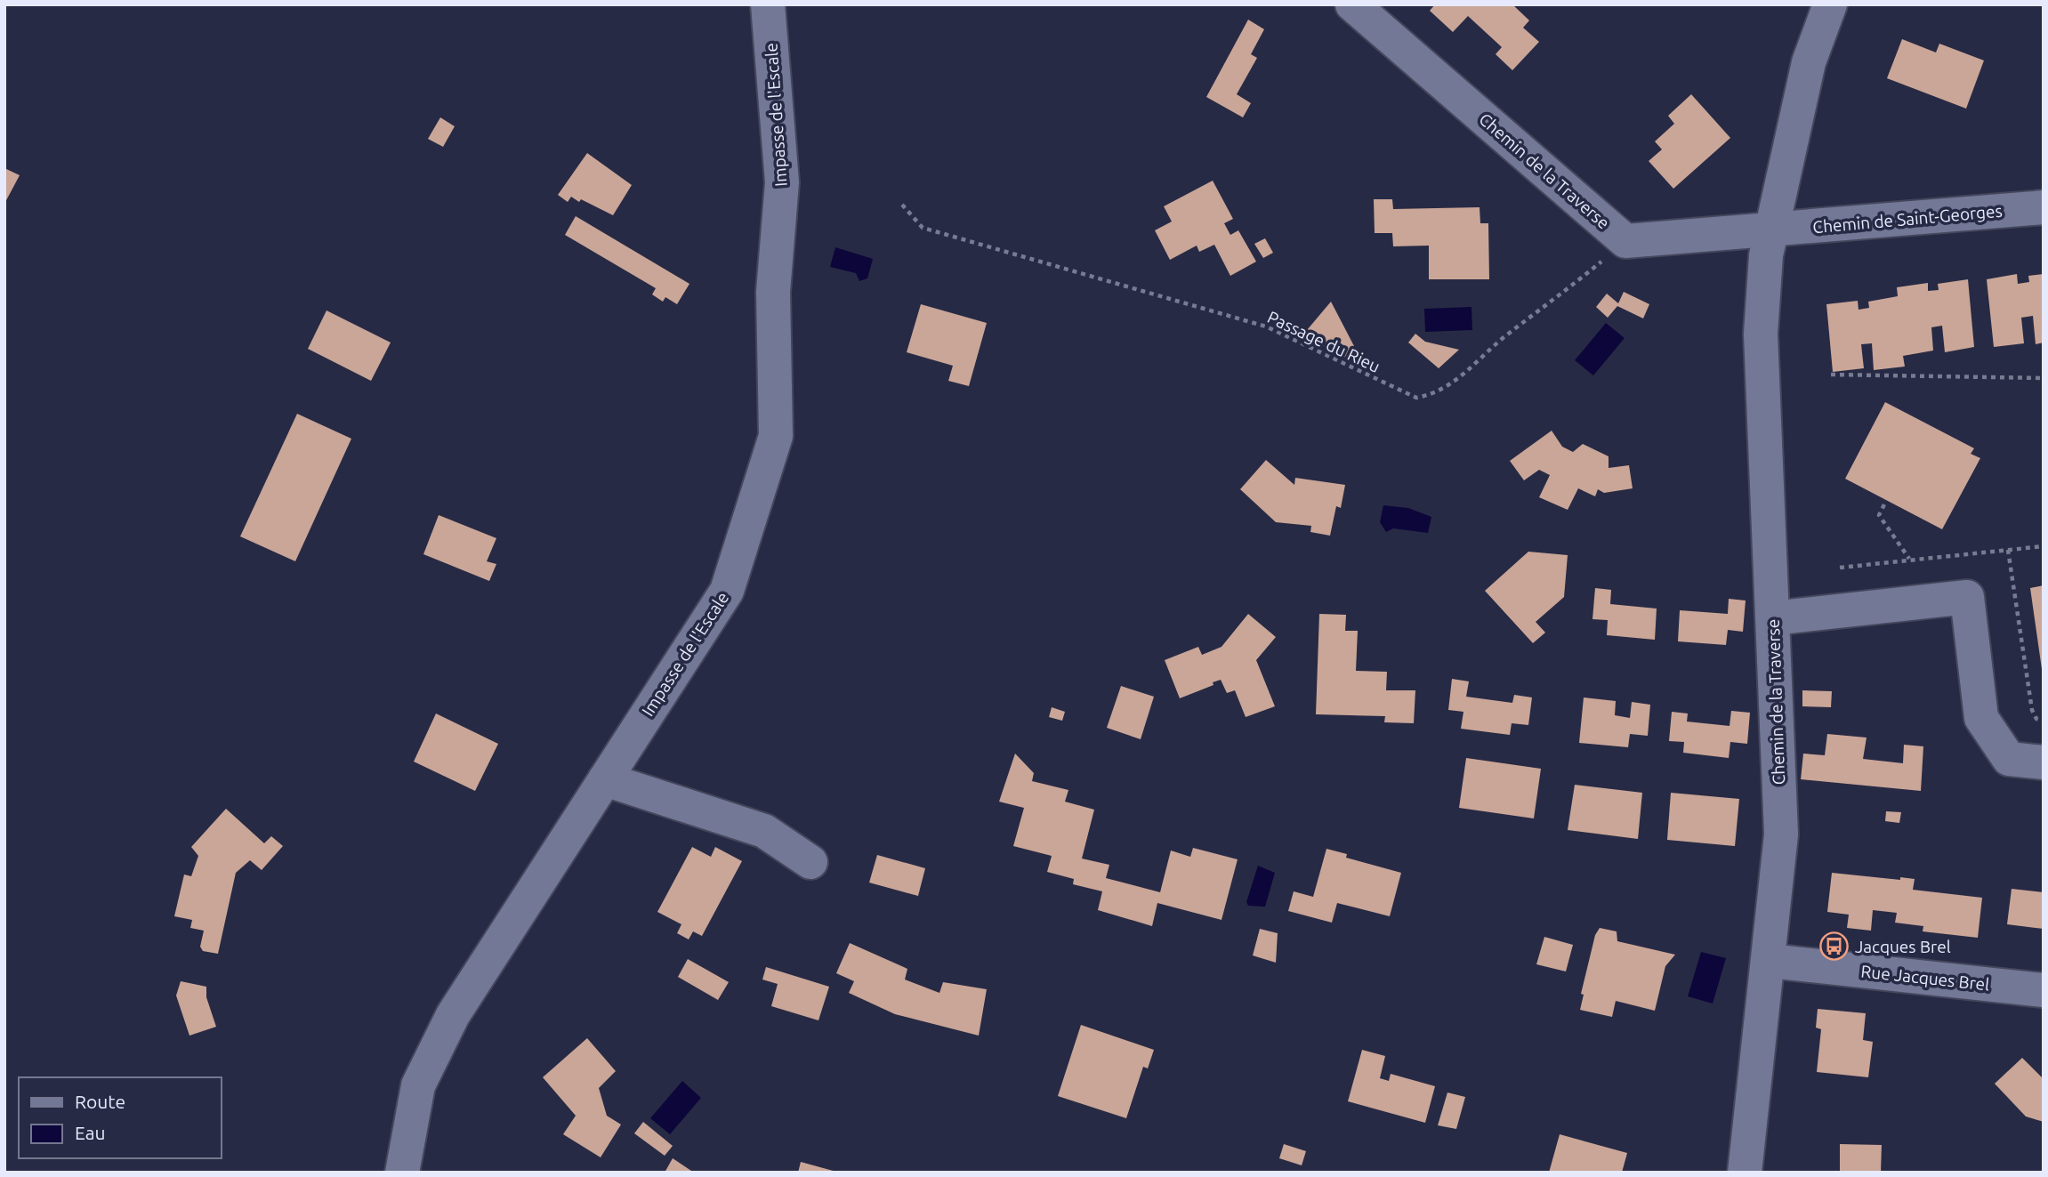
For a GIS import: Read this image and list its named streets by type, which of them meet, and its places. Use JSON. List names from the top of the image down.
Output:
{
  "streets": {
    "street": [
      "Impasse de l'Escale",
      "Chemin de la Traverse",
      "Chemin de Saint-Georges",
      "Rue Jacques Brel"
    ],
    "path": ["Passage du Rieu"]
  },
  "crossings": [
    ["Chemin de la Traverse", "Chemin de Saint-Georges"],
    ["Chemin de la Traverse", "Passage du Rieu"],
    ["Chemin de la Traverse", "Rue Jacques Brel"]
  ],
  "places": {
    "bus stop": ["Jacques Brel"]
  },
  "legend": ["Route", "Eau"]
}
